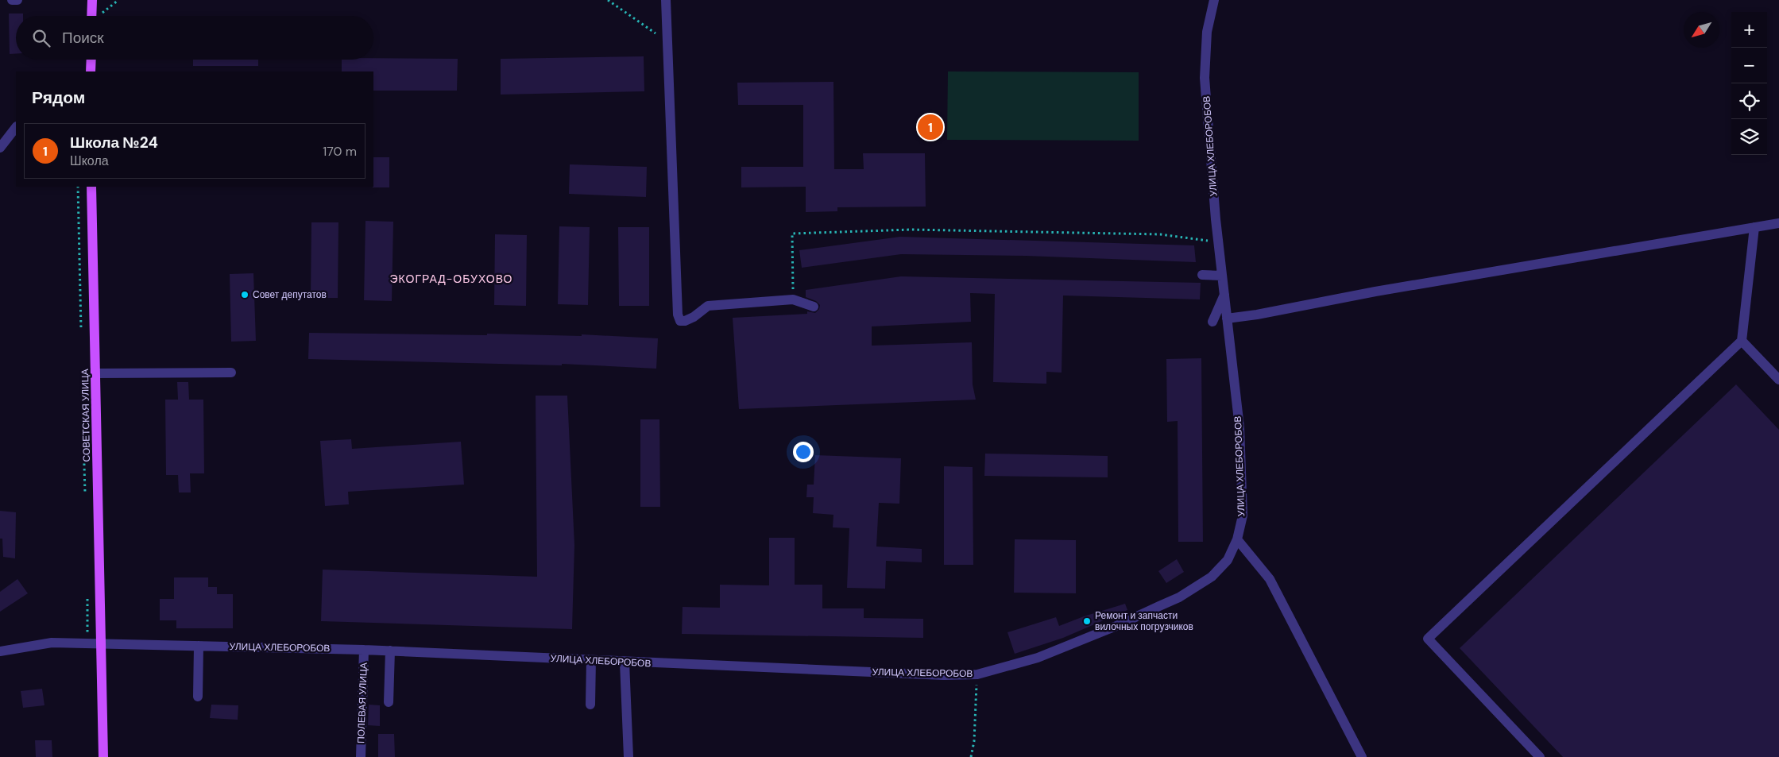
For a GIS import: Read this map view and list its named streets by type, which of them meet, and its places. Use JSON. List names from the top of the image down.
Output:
{
  "streets": {
    "main road": ["СОВЕТСКАЯ УЛИЦА"],
    "street": ["УЛИЦА ХЛЕБОРОБОВ", "ПОЛЕВАЯ УЛИЦА"]
  },
  "crossings": [
    ["УЛИЦА ХЛЕБОРОБОВ", "СОВЕТСКАЯ УЛИЦА"],
    ["УЛИЦА ХЛЕБОРОБОВ", "ПОЛЕВАЯ УЛИЦА"]
  ],
  "districts": ["ЭКОГРАД-ОБУХОВО"],
  "places": ["Совет депутатов", "Ремонт и запчасти вилочных погрузчиков"],
  "north": "bottom left",
  "page": {
    "map_buttons": ["+", "−"],
    "search": "Поиск",
    "heading": "Рядом",
    "pins": "1",
    "list": [
      {
        "mark": "1",
        "name": "Школа №24",
        "note": "Школа",
        "value": "170 m"
      }
    ]
  }
}
